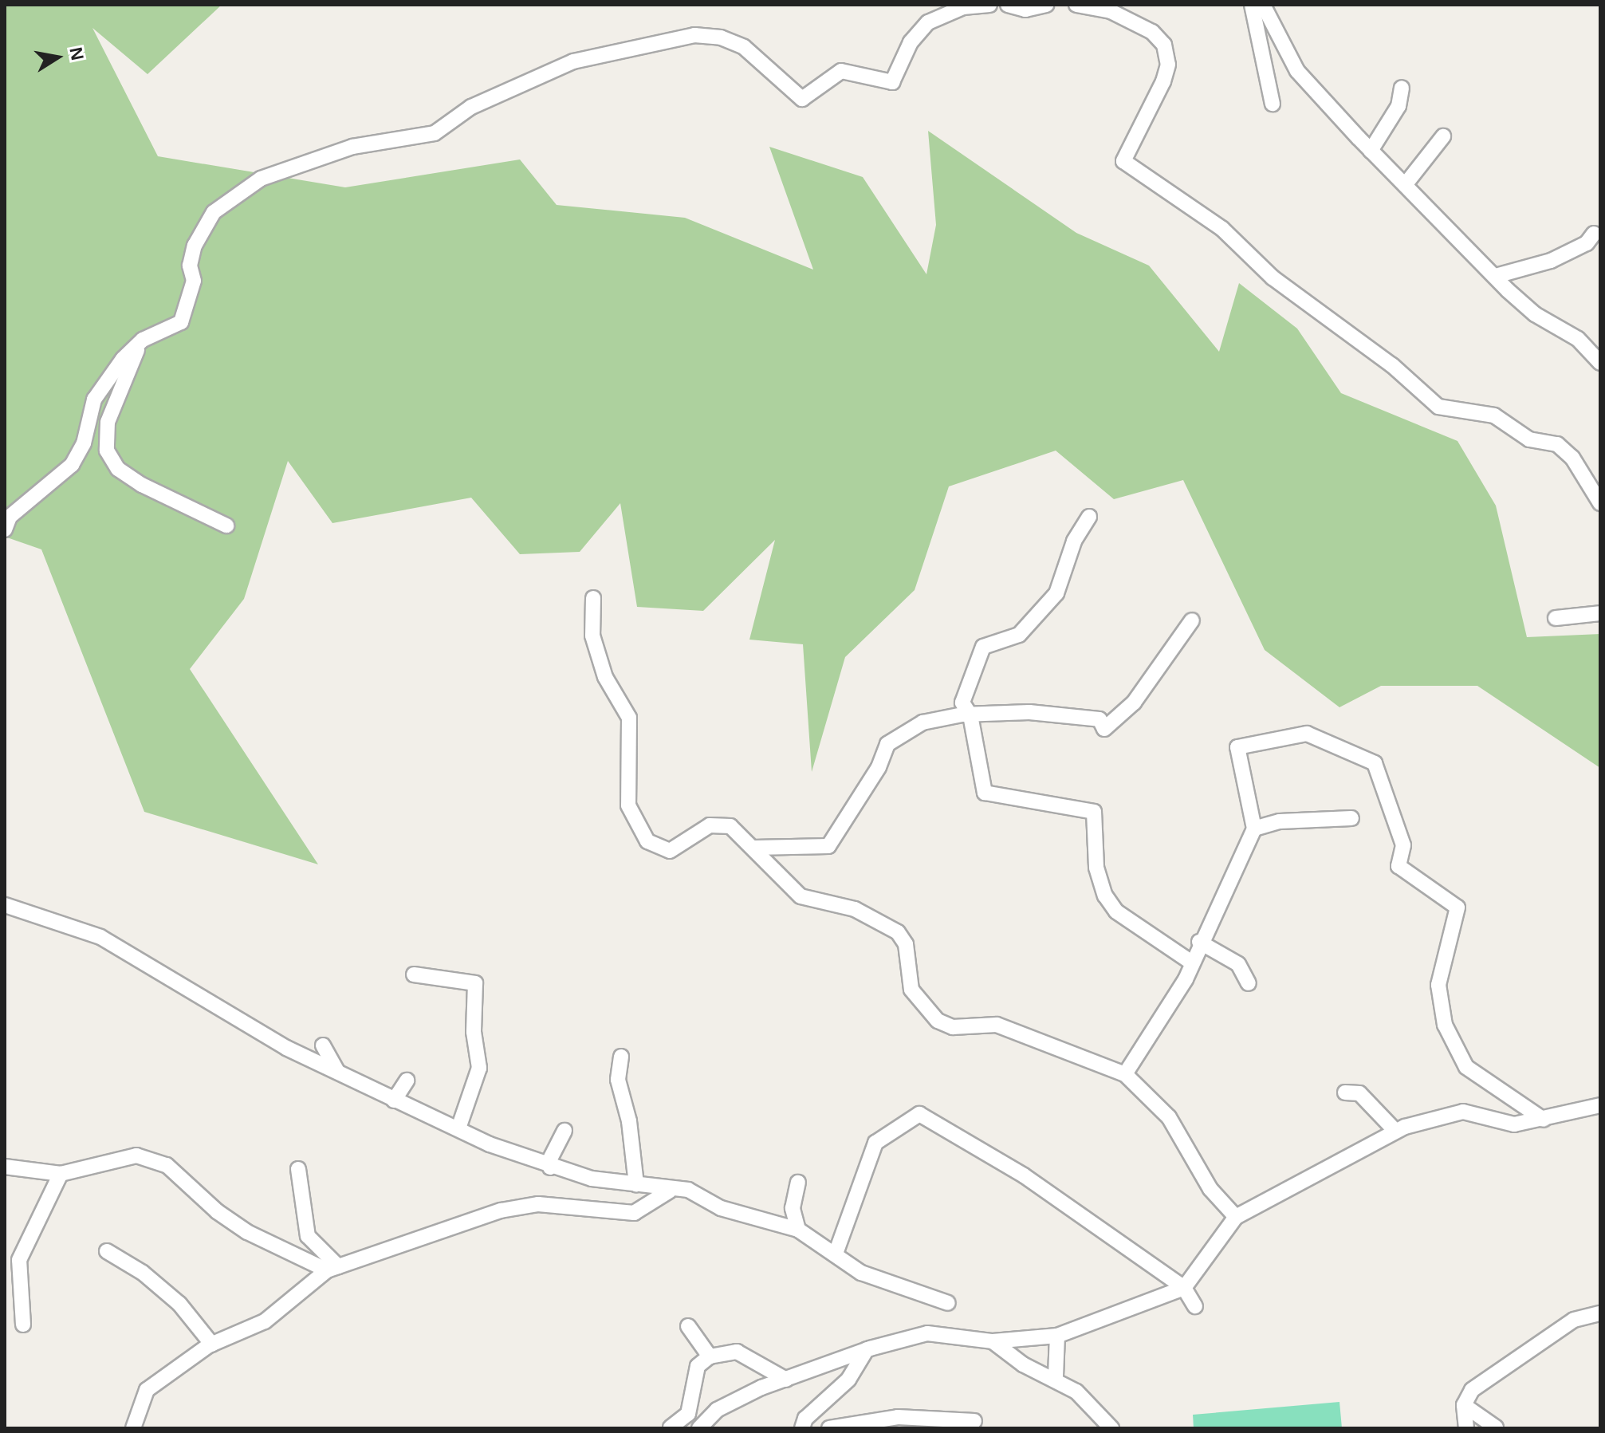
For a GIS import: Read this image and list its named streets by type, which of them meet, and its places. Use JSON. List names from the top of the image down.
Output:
{
  "north": "right"
}
